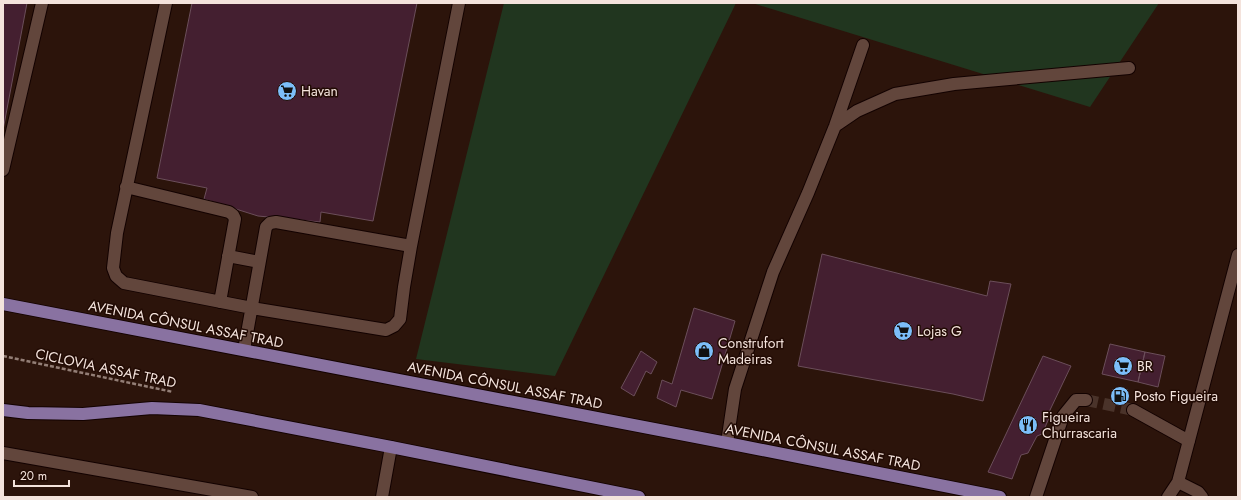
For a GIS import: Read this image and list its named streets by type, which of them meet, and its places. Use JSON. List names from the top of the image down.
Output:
{
  "streets": {
    "main road": ["AVENIDA CÔNSUL ASSAF TRAD"],
    "path": ["CICLOVIA ASSAF TRAD"]
  },
  "places": {
    "supermarket": ["Havan", "Lojas G", "BR"],
    "shop": ["Construfort Madeiras"],
    "fuel station": ["Posto Figueira"],
    "restaurant": ["Figueira Churrascaria"]
  },
  "scale_bar": "20 m"
}
